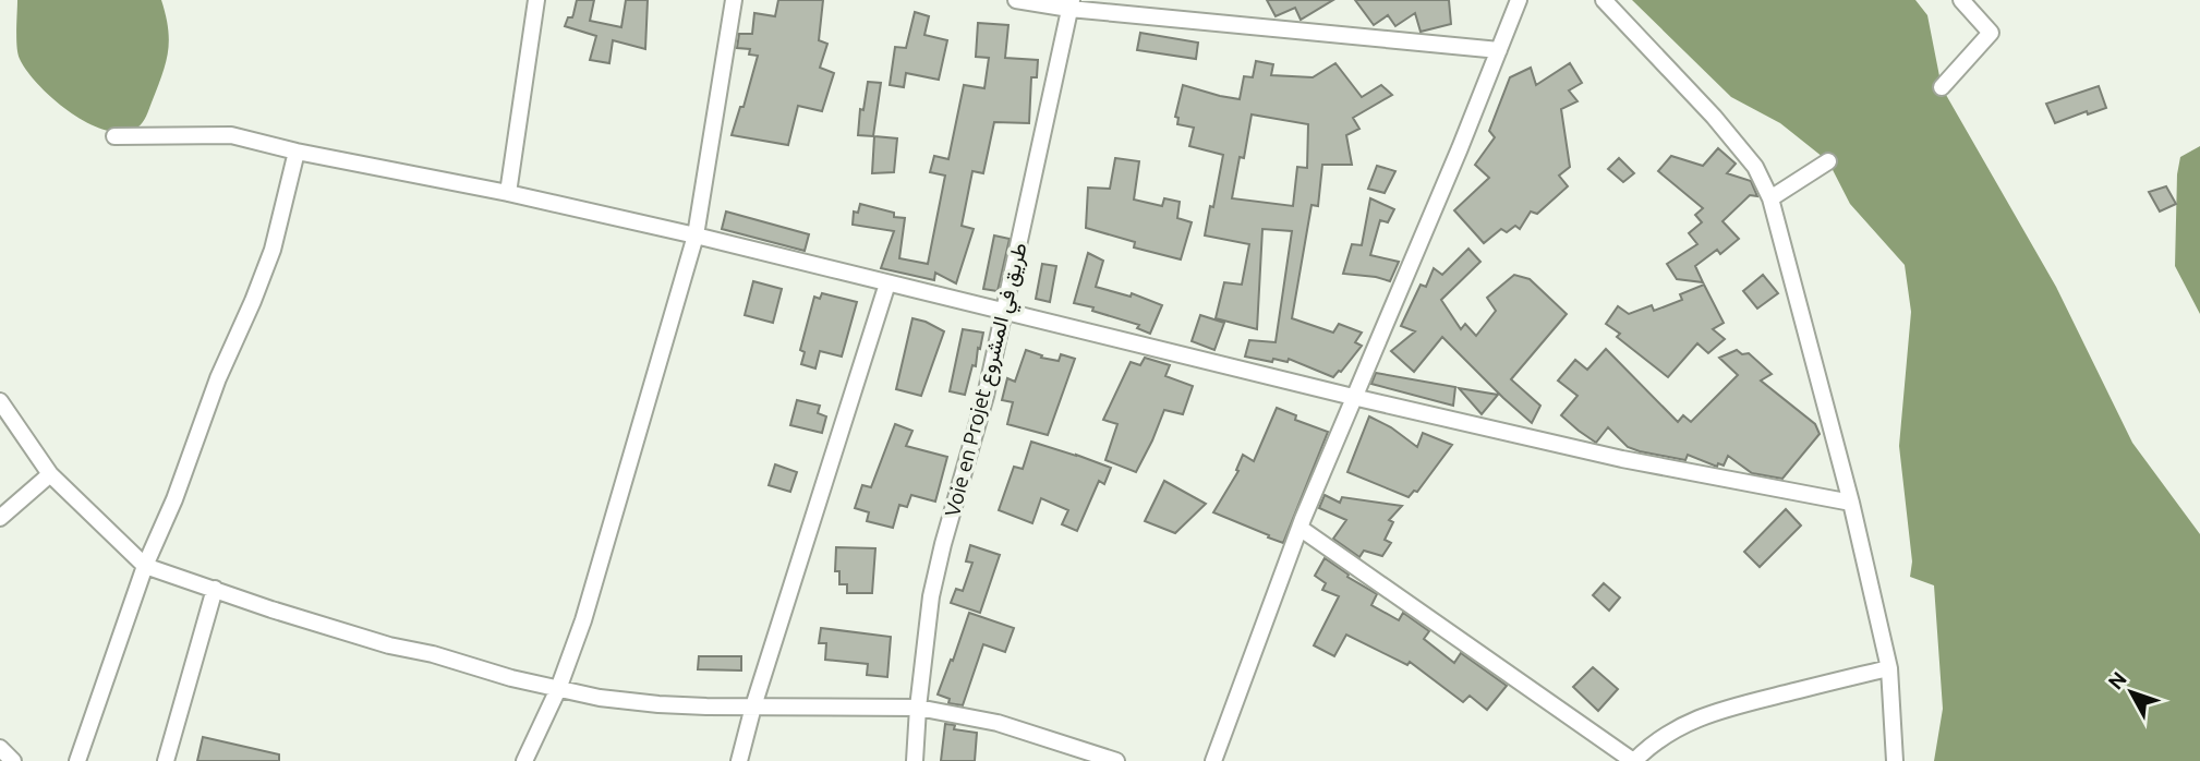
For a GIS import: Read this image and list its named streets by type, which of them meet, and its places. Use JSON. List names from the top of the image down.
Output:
{
  "streets": {
    "street": ["Voie en Projet طريق في المشروع"]
  },
  "north": "top left"
}
